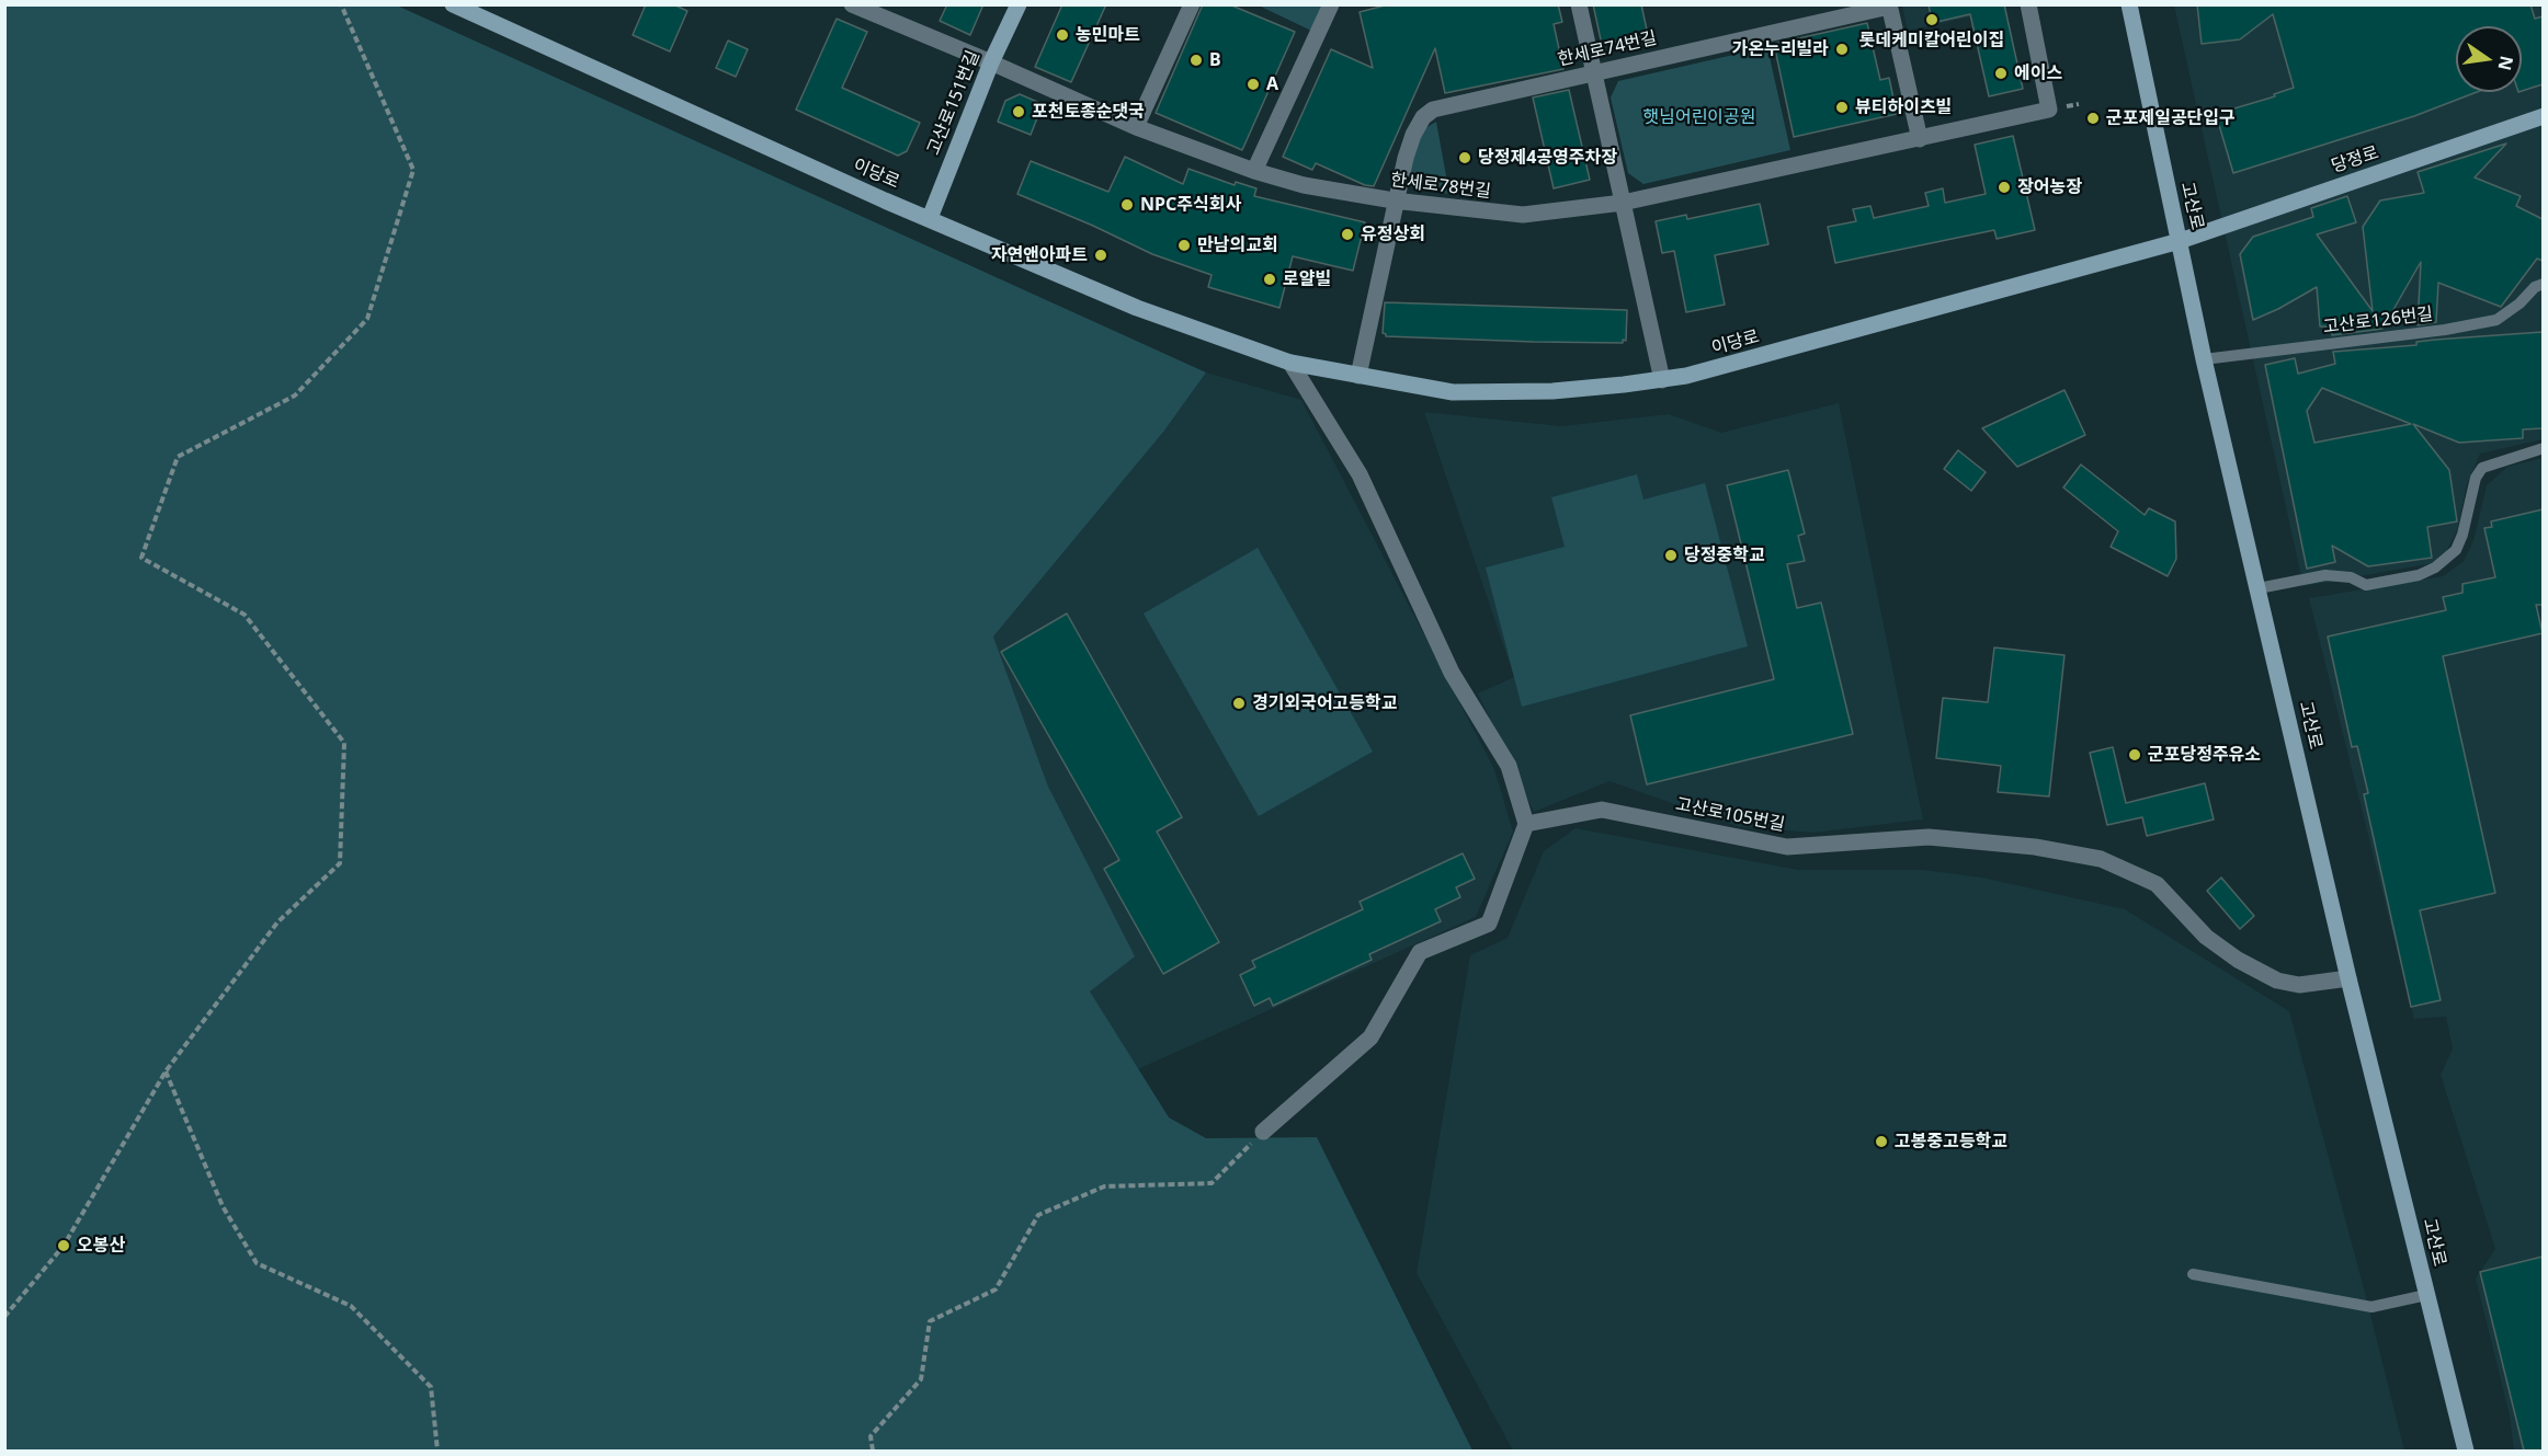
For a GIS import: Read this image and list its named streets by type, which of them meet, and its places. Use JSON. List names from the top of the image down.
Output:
{
  "streets": {
    "street": [
      "한세로74번길",
      "고산로151번길",
      "당정로",
      "이당로",
      "한세로78번길",
      "고산로",
      "고산로105번길"
    ],
    "lane": ["고산로126번길"]
  },
  "crossings": [
    ["한세로74번길", "이당로"],
    ["한세로74번길", "한세로78번길"],
    ["고산로151번길", "이당로"],
    ["고산로151번길", "한세로78번길"],
    ["당정로", "이당로"],
    ["당정로", "고산로"],
    ["이당로", "고산로"],
    ["고산로", "고산로126번길"],
    ["고산로", "고산로105번길"]
  ],
  "parks": ["햇님어린이공원"],
  "places": [
    "롯데케미칼어린이집",
    "농민마트",
    "가온누리빌라",
    "B",
    "에이스",
    "A",
    "뷰티하이츠빌",
    "포천토종순댓국",
    "군포제일공단입구",
    "당정제4공영주차장",
    "장어농장",
    "NPC주식회사",
    "유정상회",
    "만남의교회",
    "자연앤아파트",
    "로얄빌",
    "당정중학교",
    "경기외국어고등학교",
    "군포당정주유소",
    "고봉중고등학교",
    "오봉산"
  ],
  "north": "right"
}
